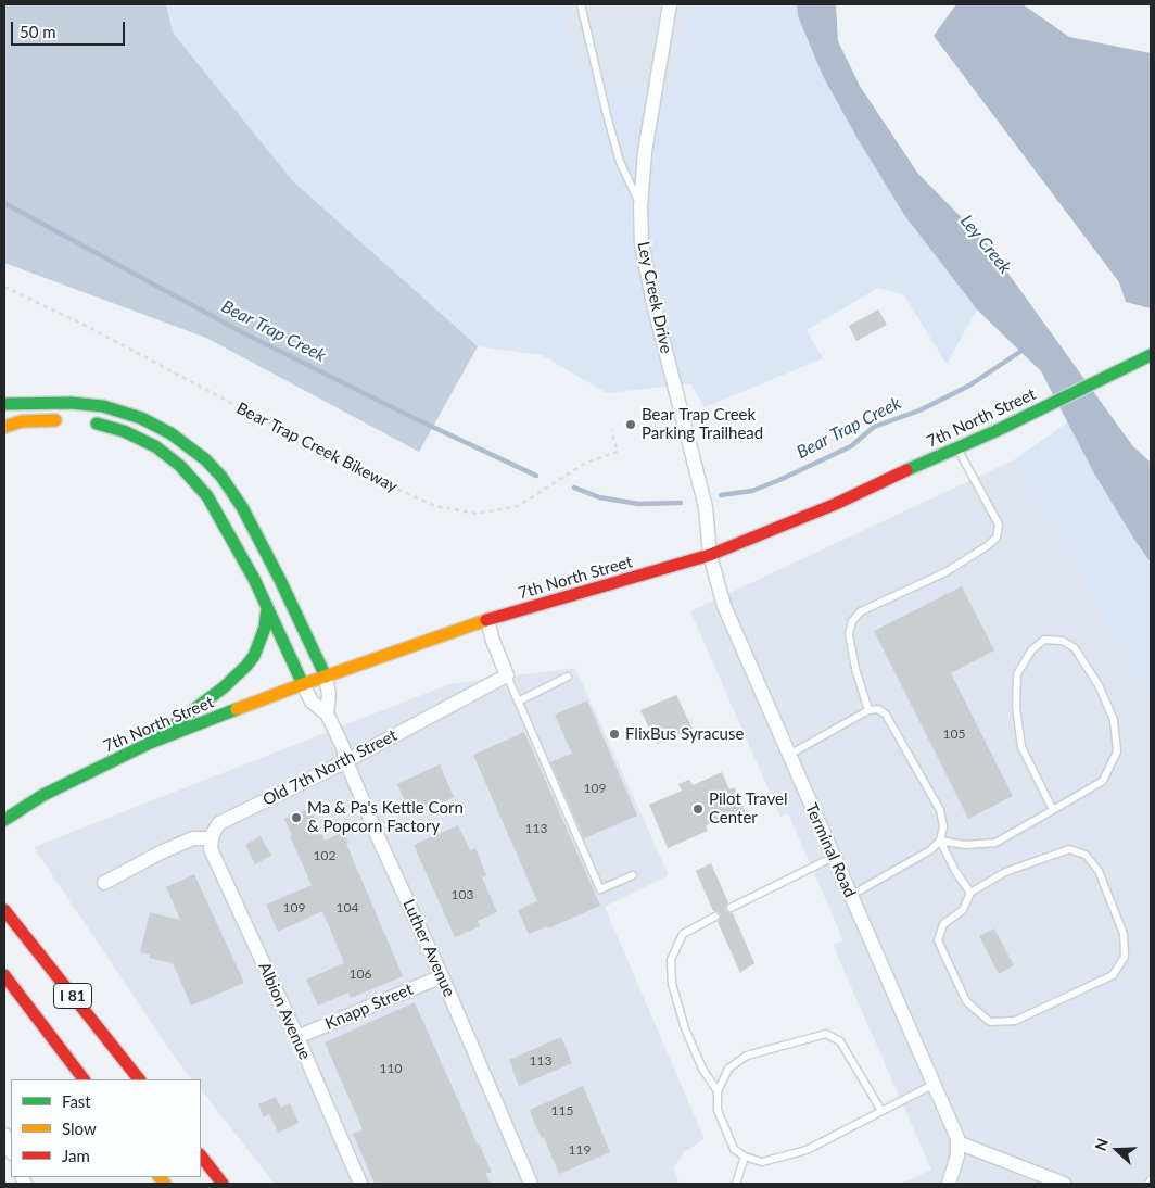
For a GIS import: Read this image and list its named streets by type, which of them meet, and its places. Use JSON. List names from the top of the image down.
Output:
{
  "streets": {
    "main road": ["7th North Street", "I 81"],
    "street": [
      "Ley Creek Drive",
      "Old 7th North Street",
      "Terminal Road",
      "Luther Avenue",
      "Knapp Street",
      "Albion Avenue"
    ],
    "path": ["Bear Trap Creek Bikeway"]
  },
  "crossings": [
    ["Ley Creek Drive", "7th North Street"],
    ["Ley Creek Drive", "Terminal Road"],
    ["7th North Street", "Terminal Road"],
    ["7th North Street", "Luther Avenue"],
    ["Old 7th North Street", "Luther Avenue"],
    ["Old 7th North Street", "Albion Avenue"],
    ["Luther Avenue", "Knapp Street"],
    ["Knapp Street", "Albion Avenue"]
  ],
  "water": ["Ley Creek", "Bear Trap Creek"],
  "places": [
    "Bear Trap Creek Parking Trailhead",
    "FlixBus Syracuse",
    "Pilot Travel Center",
    "Ma & Pa's Kettle Corn & Popcorn Factory"
  ],
  "house_numbers": [
    "105",
    "109",
    "113",
    "102",
    "103",
    "109",
    "104",
    "106",
    "113",
    "110",
    "115",
    "119"
  ],
  "legend": ["Fast", "Slow", "Jam"],
  "scale_bar": "50 m",
  "north": "left"
}
